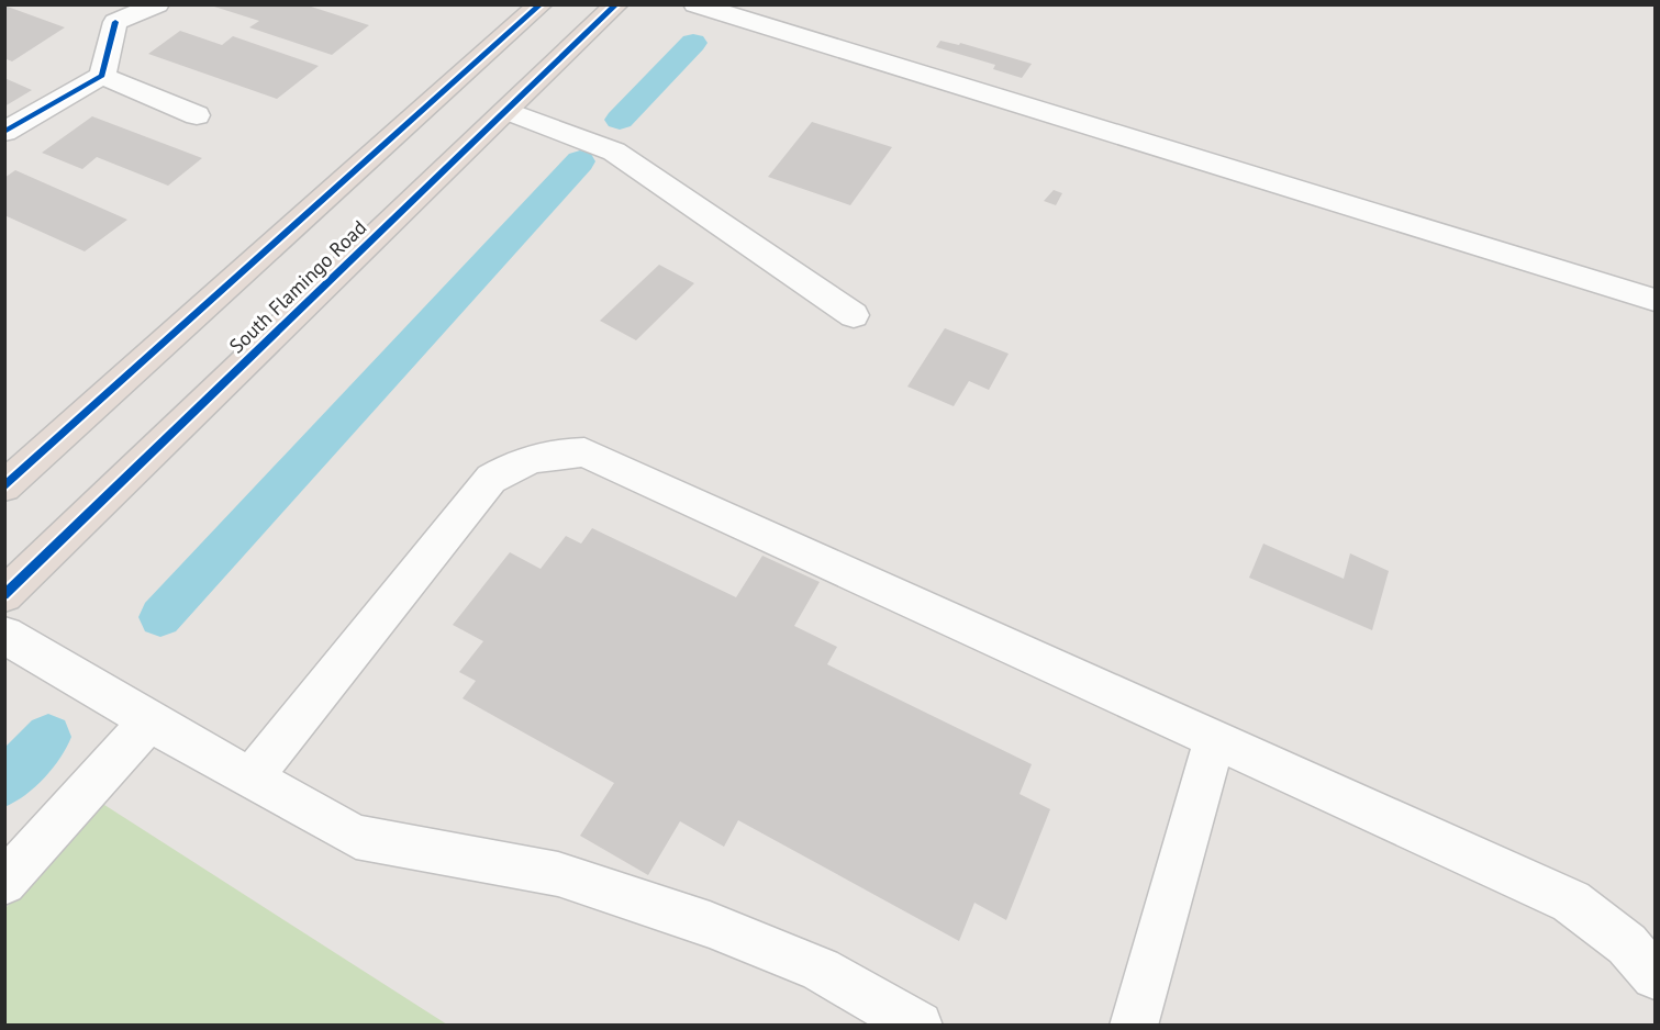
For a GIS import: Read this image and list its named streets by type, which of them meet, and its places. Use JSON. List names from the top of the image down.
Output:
{
  "streets": {
    "highway": ["South Flamingo Road"]
  }
}
